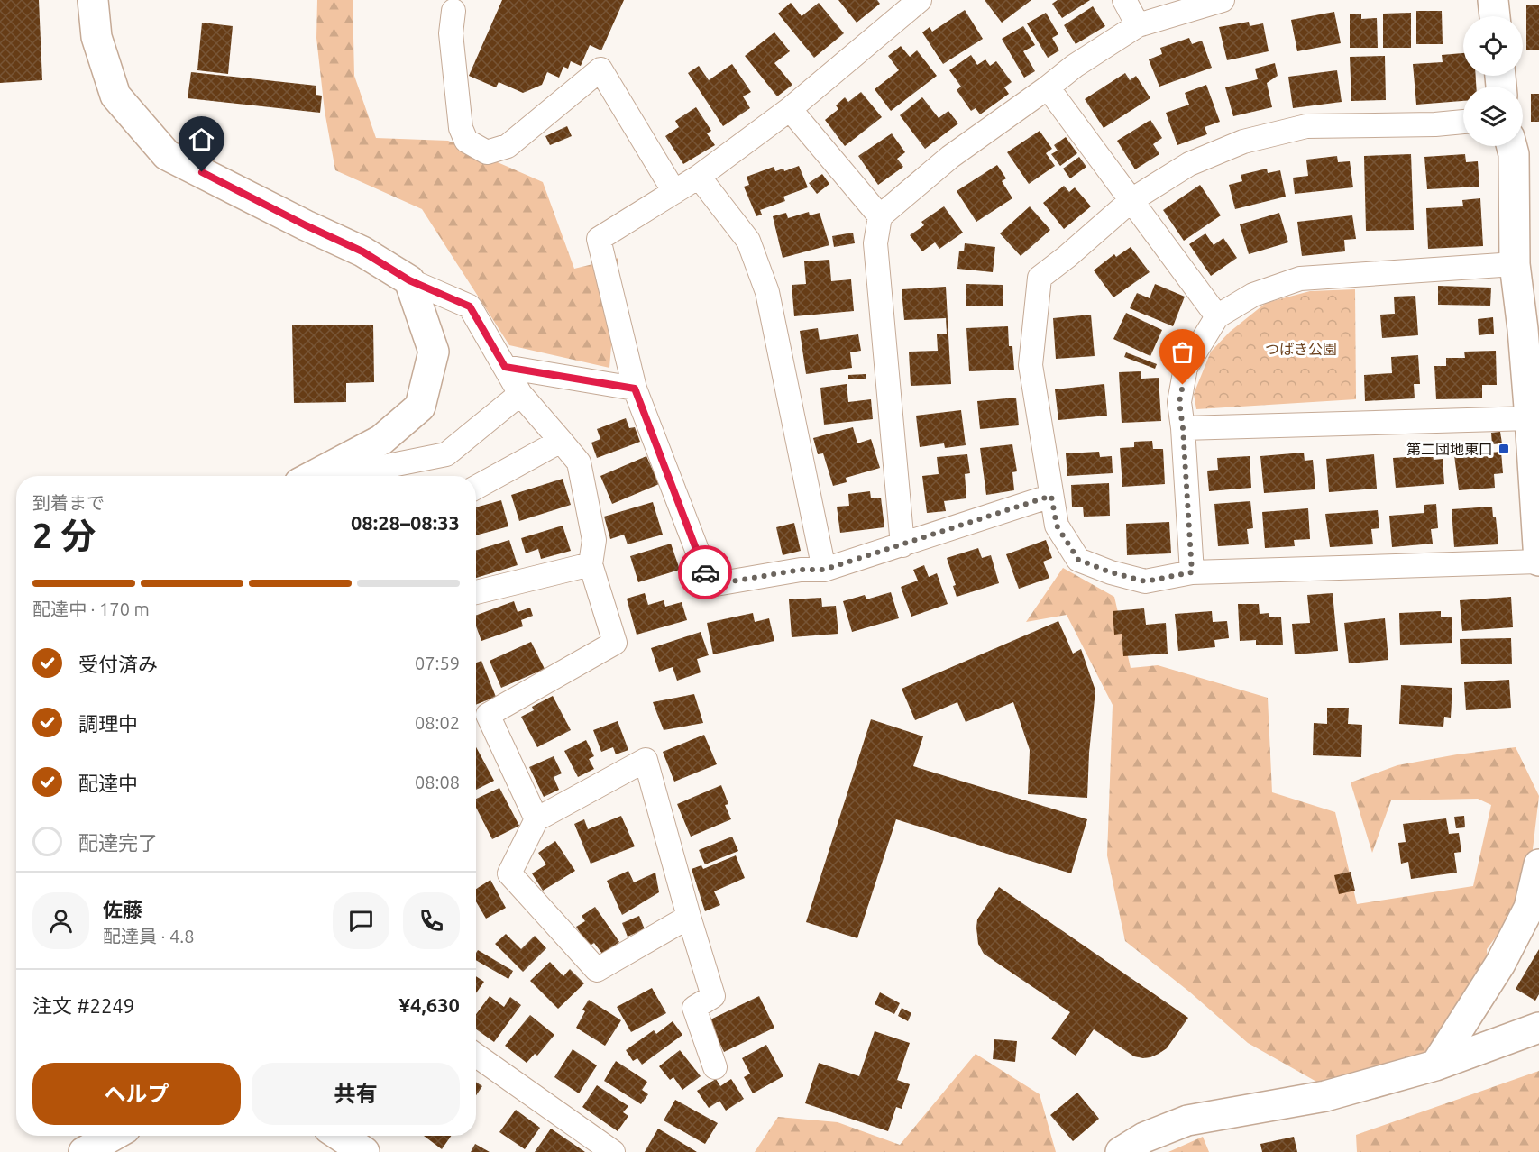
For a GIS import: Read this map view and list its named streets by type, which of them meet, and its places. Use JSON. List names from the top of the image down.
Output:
{
  "parks": ["つばき公園"],
  "places": {
    "transit": ["第二団地東口"]
  },
  "page": {
    "heading": ["2 分", "到着まで", "08:28–08:33"],
    "panel": [
      "佐藤",
      "配達員 · 4.8",
      "注文 #2249",
      "¥4,630"
    ],
    "bar": "配達中 · 170 m",
    "list": [
      ["受付済み", "07:59"],
      ["調理中", "08:02"],
      ["配達中", "08:08"],
      "配達完了"
    ],
    "buttons": ["ヘルプ", "共有"]
  }
}
